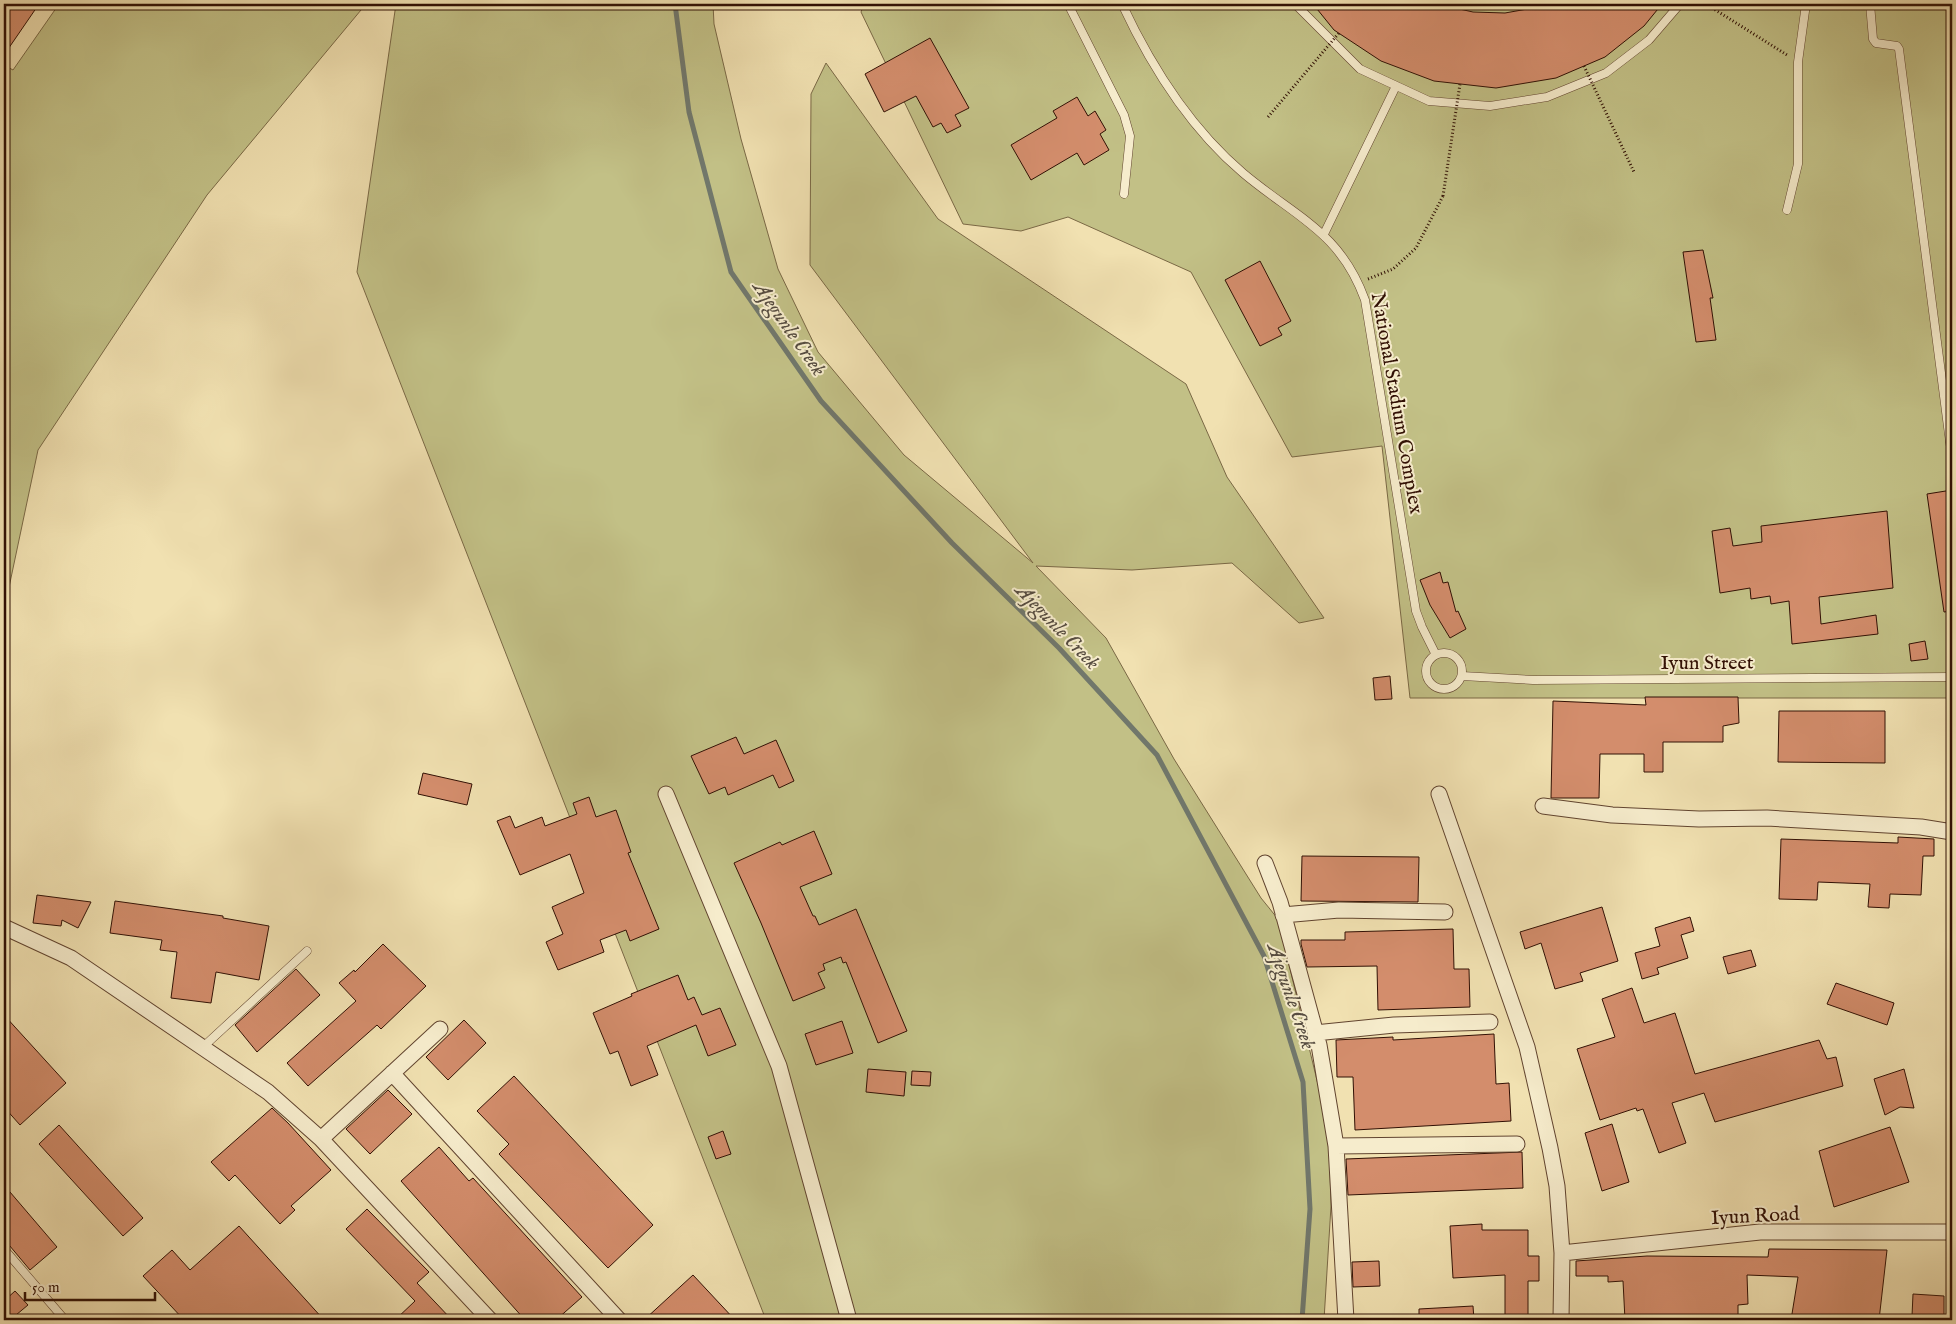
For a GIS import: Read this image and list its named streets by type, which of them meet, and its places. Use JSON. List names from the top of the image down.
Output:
{
  "streets": {
    "street": ["Iyun Road"],
    "lane": ["National Stadium Complex", "Iyun Street"]
  },
  "crossings": [
    ["National Stadium Complex", "Iyun Street"]
  ],
  "water": ["Ajegunle Creek"],
  "scale_bar": "50 m"
}
